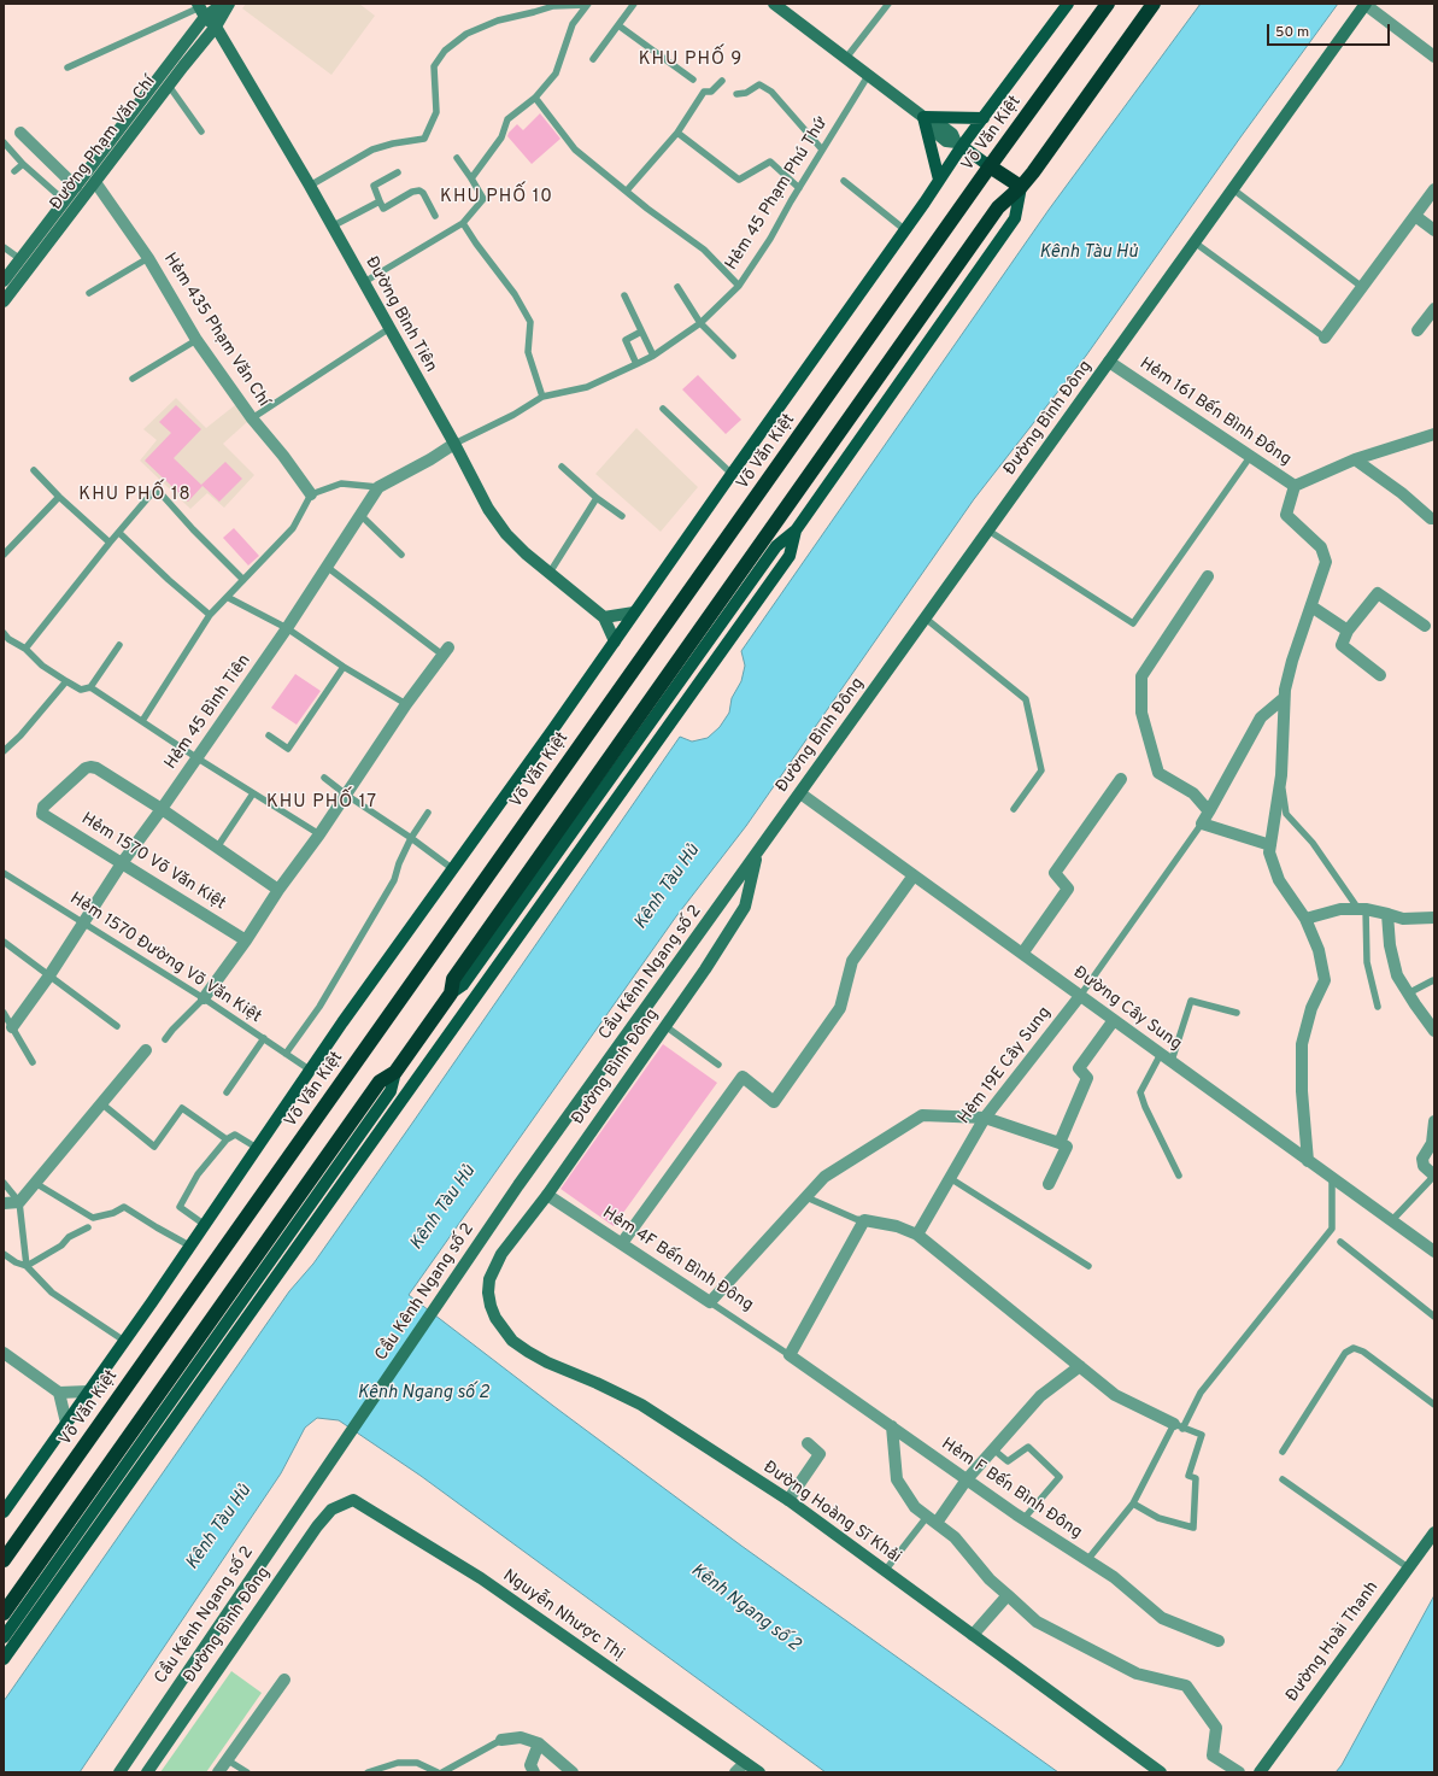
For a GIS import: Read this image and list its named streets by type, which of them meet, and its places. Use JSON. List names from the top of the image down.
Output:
{
  "streets": {
    "highway": ["Võ Văn Kiệt"],
    "street": [
      "Đường Phạm Văn Chí",
      "Đường Bình Tiên",
      "Hẻm 435 Phạm Văn Chí",
      "Hẻm 161 Bến Bình Đông",
      "Đường Bình Đông",
      "Hẻm 45 Bình Tiên",
      "Hẻm 1570 Võ Văn Kiệt",
      "Cầu Kênh Ngang số 2",
      "Đường Cây Sung",
      "Hẻm 19E Cây Sung",
      "Hẻm 4F Bến Bình Đông",
      "Hẻm F Bến Bình Đông",
      "Đường Hoàng Sĩ Khải",
      "Nguyễn Nhược Thị",
      "Đường Hoài Thanh"
    ],
    "lane": ["Hẻm 45 Phạm Phú Thứ", "Hẻm 1570 Đường Võ Văn Kiệt"]
  },
  "crossings": [
    ["Võ Văn Kiệt", "Đường Bình Tiên"],
    ["Võ Văn Kiệt", "Hẻm 1570 Đường Võ Văn Kiệt"],
    ["Đường Phạm Văn Chí", "Đường Bình Tiên"],
    ["Đường Phạm Văn Chí", "Hẻm 435 Phạm Văn Chí"],
    ["Hẻm 45 Phạm Phú Thứ", "Đường Bình Tiên"],
    ["Hẻm 45 Phạm Phú Thứ", "Hẻm 45 Bình Tiên"],
    ["Đường Bình Tiên", "Hẻm 45 Bình Tiên"],
    ["Hẻm 161 Bến Bình Đông", "Đường Bình Đông"],
    ["Đường Bình Đông", "Cầu Kênh Ngang số 2"],
    ["Đường Bình Đông", "Đường Cây Sung"],
    ["Đường Bình Đông", "Hẻm 4F Bến Bình Đông"],
    ["Đường Bình Đông", "Đường Hoàng Sĩ Khải"],
    ["Đường Bình Đông", "Nguyễn Nhược Thị"],
    ["Hẻm 45 Bình Tiên", "Hẻm 1570 Võ Văn Kiệt"],
    ["Hẻm 45 Bình Tiên", "Hẻm 1570 Đường Võ Văn Kiệt"],
    ["Đường Cây Sung", "Hẻm 19E Cây Sung"],
    ["Hẻm 4F Bến Bình Đông", "Hẻm F Bến Bình Đông"]
  ],
  "districts": [
    "KHU PHỐ 9",
    "KHU PHỐ 10",
    "KHU PHỐ 18",
    "KHU PHỐ 17"
  ],
  "water": ["Kênh Tàu Hủ", "Kênh Ngang số 2"],
  "scale_bar": "50 m"
}
